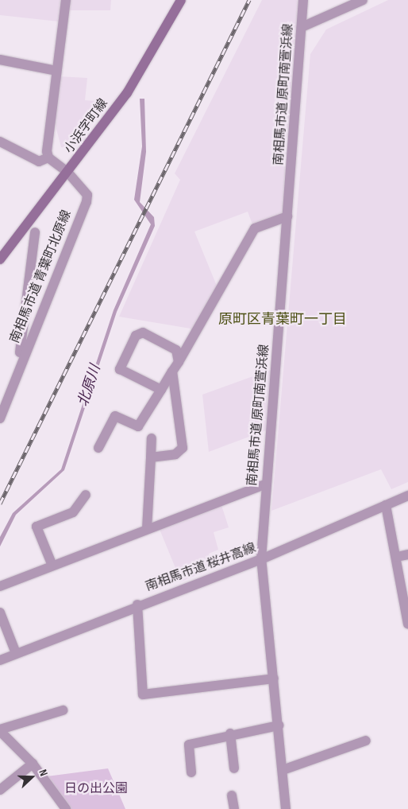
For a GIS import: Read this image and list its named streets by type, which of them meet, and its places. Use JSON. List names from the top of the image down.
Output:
{
  "streets": {
    "main road": ["小浜字町線"],
    "street": ["南相馬市道 原町南萱浜線", "南相馬市道 青葉町北原線", "南相馬市道 桜井高線"]
  },
  "crossings": [
    ["南相馬市道 原町南萱浜線", "南相馬市道 桜井高線"],
    ["小浜字町線", "南相馬市道 青葉町北原線"]
  ],
  "districts": ["原町区青葉町一丁目"],
  "water": ["北原川"],
  "parks": ["日の出公園"],
  "north": "right"
}
